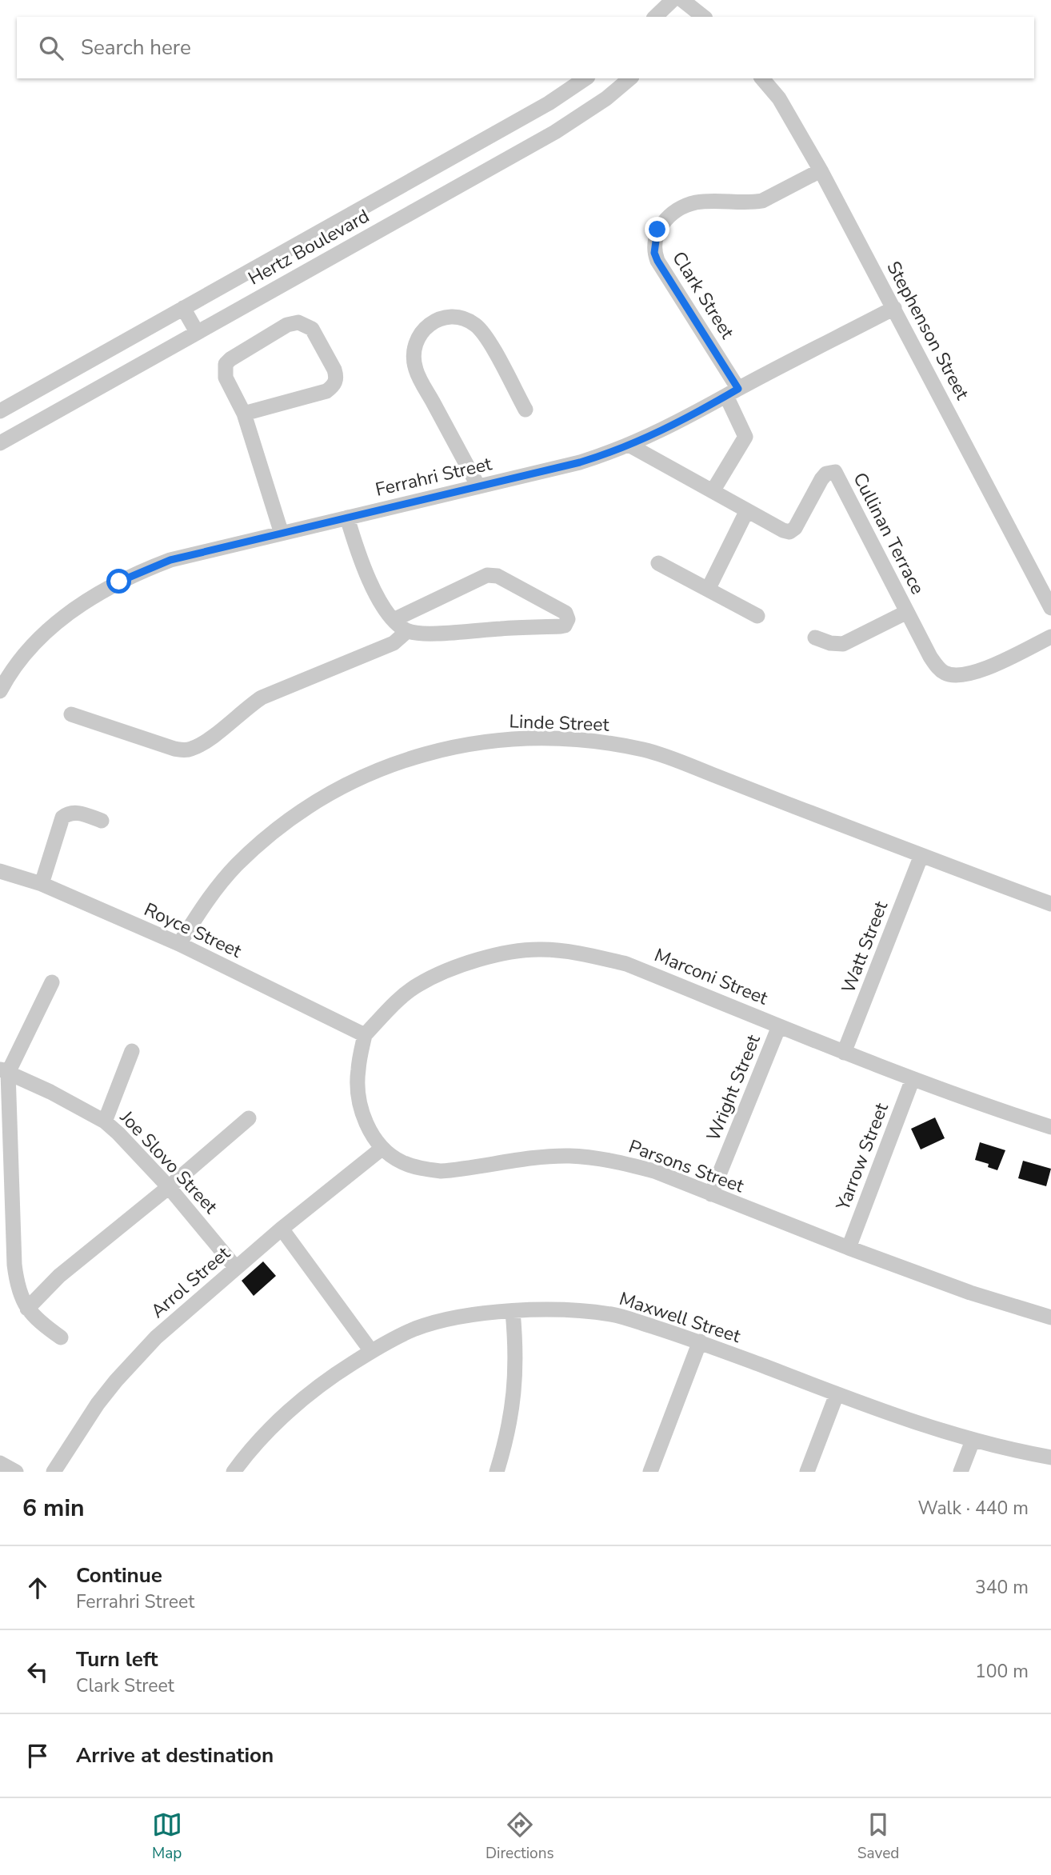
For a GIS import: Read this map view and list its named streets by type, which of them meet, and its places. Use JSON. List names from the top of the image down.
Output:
{
  "streets": {
    "street": [
      "Hertz Boulevard",
      "Clark Street",
      "Stephenson Street",
      "Ferrahri Street",
      "Cullinan Terrace",
      "Linde Street",
      "Royce Street",
      "Watt Street",
      "Marconi Street",
      "Wright Street",
      "Yarrow Street",
      "Joe Slovo Street",
      "Parsons Street",
      "Arrol Street",
      "Maxwell Street"
    ]
  },
  "crossings": [
    ["Clark Street", "Stephenson Street"],
    ["Clark Street", "Ferrahri Street"],
    ["Stephenson Street", "Ferrahri Street"],
    ["Linde Street", "Royce Street"],
    ["Linde Street", "Watt Street"],
    ["Royce Street", "Marconi Street"],
    ["Royce Street", "Parsons Street"],
    ["Watt Street", "Marconi Street"],
    ["Marconi Street", "Wright Street"],
    ["Marconi Street", "Yarrow Street"],
    ["Marconi Street", "Parsons Street"],
    ["Wright Street", "Parsons Street"],
    ["Yarrow Street", "Parsons Street"],
    ["Joe Slovo Street", "Arrol Street"],
    ["Parsons Street", "Arrol Street"]
  ],
  "page": {
    "search": "Search here",
    "heading": ["6 min", "Walk · 440 m"],
    "list": [
      ["Continue", "Ferrahri Street", "340 m"],
      ["Turn left", "Clark Street", "100 m"],
      "Arrive at destination"
    ],
    "nav": ["Map", "Directions", "Saved"]
  }
}
